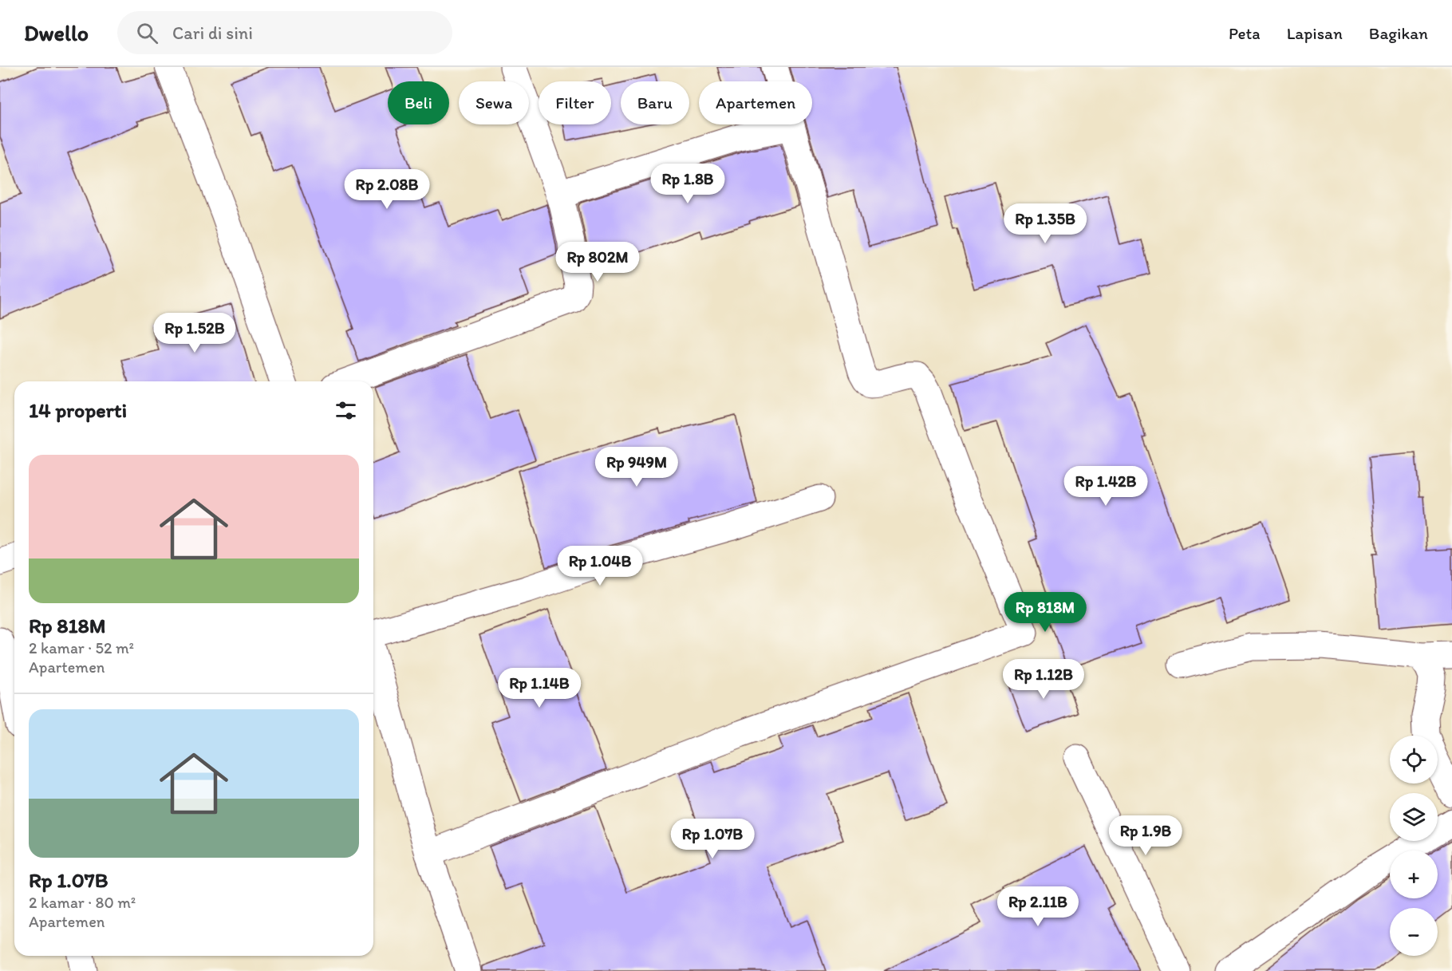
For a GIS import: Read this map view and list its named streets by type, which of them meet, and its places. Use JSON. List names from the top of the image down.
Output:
{
  "page": {
    "header": "Dwello",
    "search": "Cari di sini",
    "nav": ["Peta", "Lapisan", "Bagikan"],
    "chip": [
      "Beli",
      "Sewa",
      "Filter",
      "Baru",
      "Apartemen"
    ],
    "price": [
      "Rp 1.8B",
      "Rp 2.08B",
      "Rp 1.35B",
      "Rp 802M",
      "Rp 1.52B",
      "Rp 949M",
      "Rp 1.42B",
      "Rp 1.04B",
      "Rp 818M",
      "Rp 1.12B",
      "Rp 1.14B",
      "Rp 1.9B",
      "Rp 1.07B",
      "Rp 2.11B"
    ],
    "heading": "14 properti",
    "list": [
      {
        "name": "Rp 818M",
        "note": "2 kamar · 52 m² · Apartemen"
      },
      {
        "name": "Rp 1.07B",
        "note": "2 kamar · 80 m² · Apartemen"
      }
    ],
    "map_buttons": ["+", "−"]
  }
}
